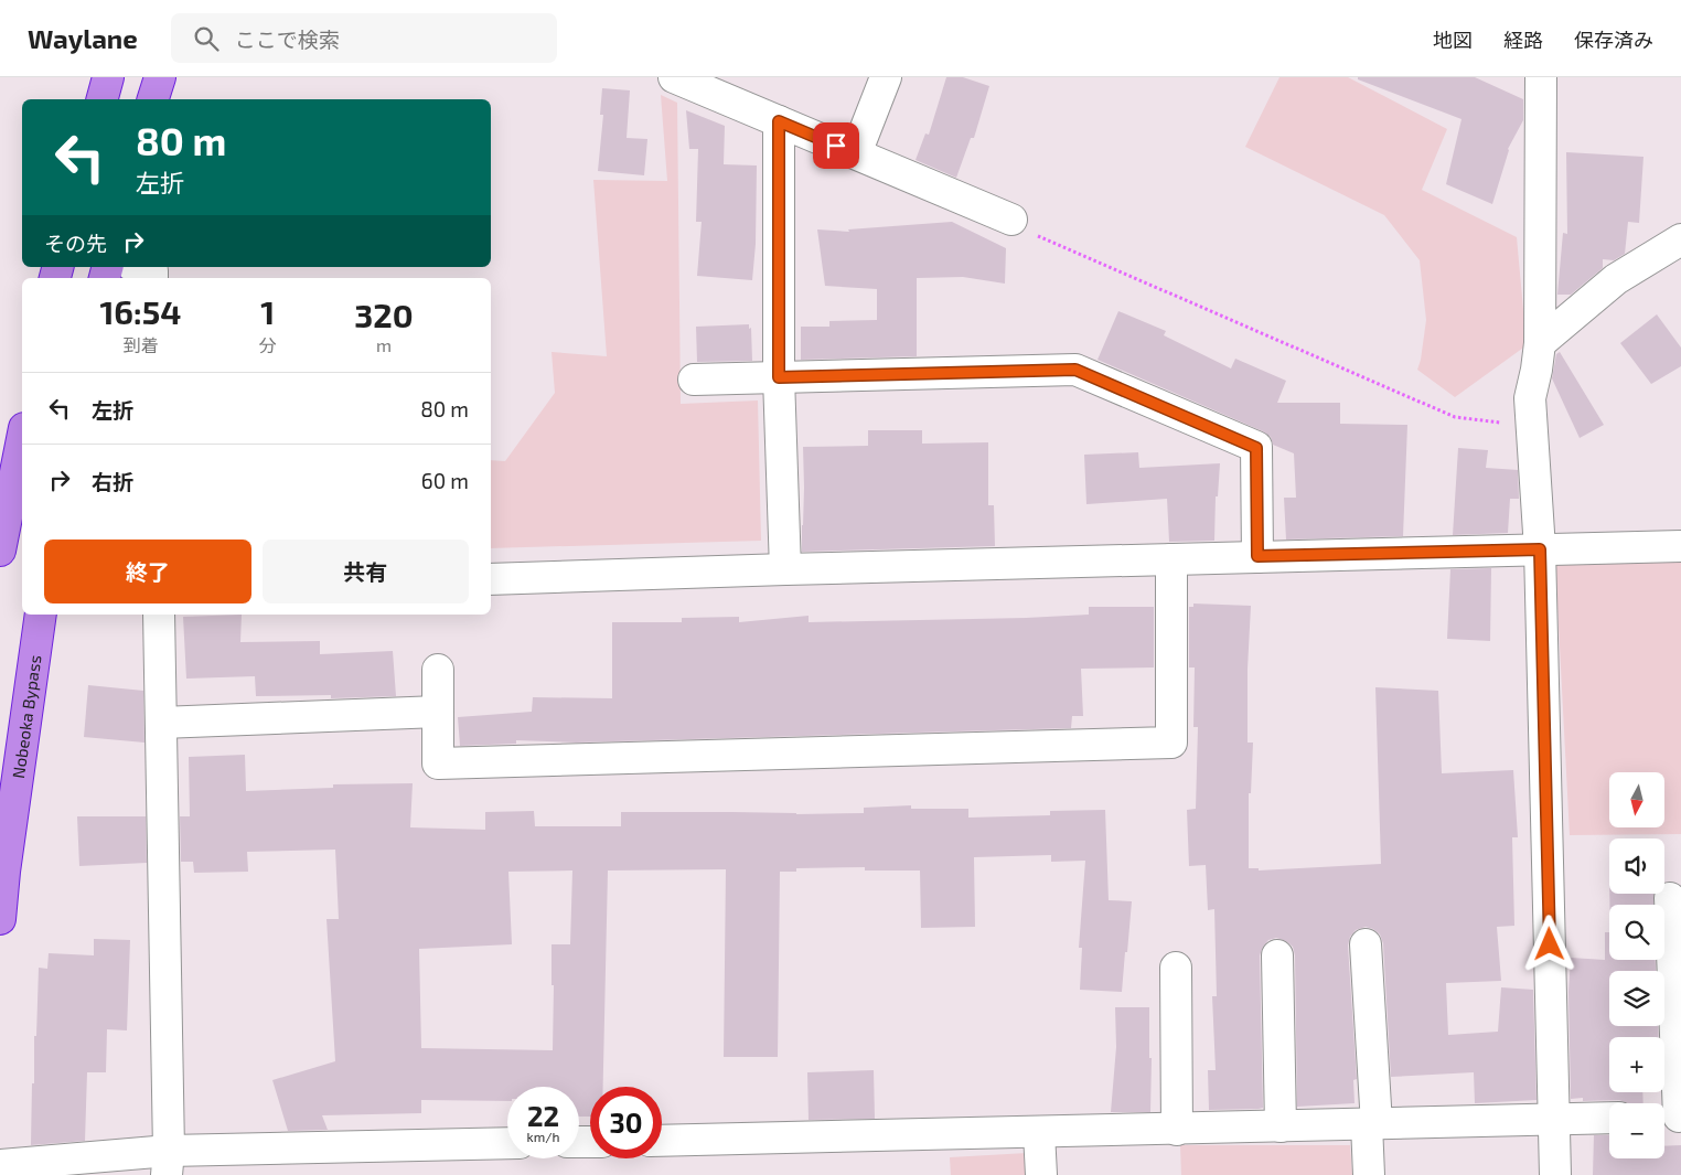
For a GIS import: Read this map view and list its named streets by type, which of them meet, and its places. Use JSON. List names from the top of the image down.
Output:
{
  "streets": {
    "highway": ["Nobeoka Bypass"]
  },
  "north": "bottom",
  "page": {
    "header": "Waylane",
    "search": "ここで検索",
    "nav": ["地図", "経路", "保存済み"],
    "turn": ["80 m", "左折"],
    "then": "その先",
    "eta": [
      "16:54",
      "到着",
      "1",
      "分",
      "320",
      "m"
    ],
    "list": [
      {
        "name": "左折",
        "value": "80 m"
      },
      {
        "name": "右折",
        "value": "60 m"
      }
    ],
    "buttons": ["終了", "共有"],
    "map_buttons": ["+", "−"],
    "speed": "22 km/h",
    "limit": "30"
  }
}
